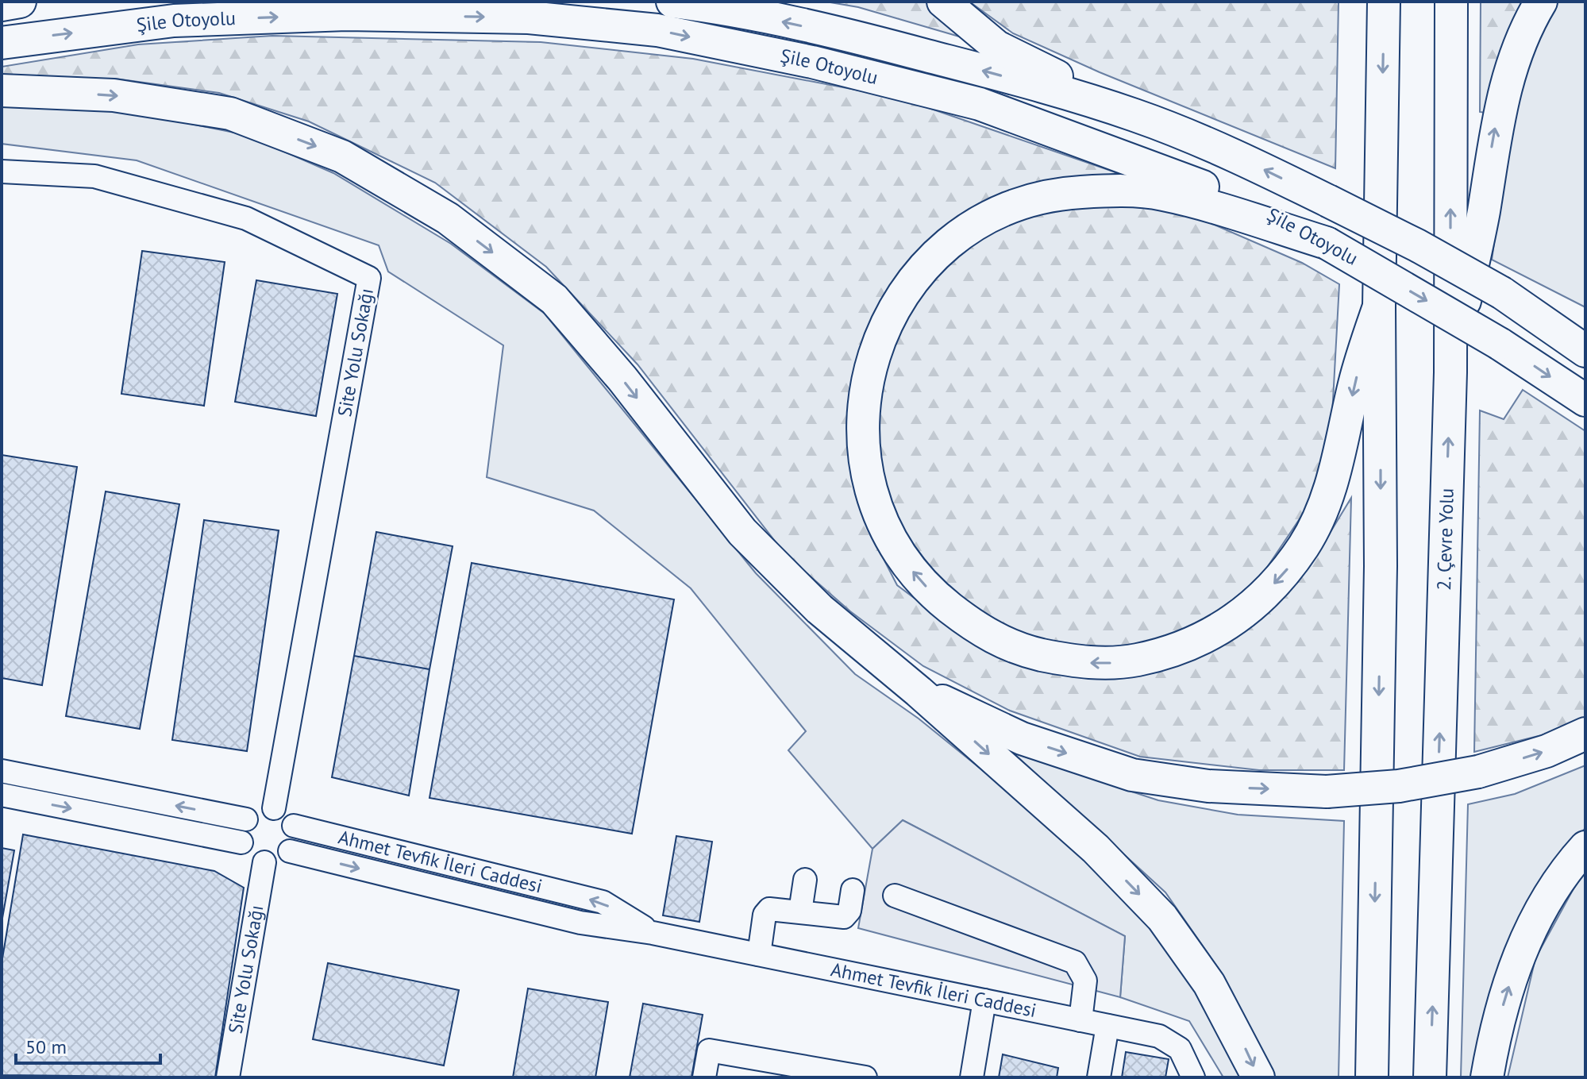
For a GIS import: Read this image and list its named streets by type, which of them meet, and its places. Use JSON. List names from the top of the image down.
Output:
{
  "streets": {
    "highway": ["Şile Otoyolu", "2. Çevre Yolu"],
    "street": ["Site Yolu Sokağı", "Ahmet Tevfik İleri Caddesi"]
  },
  "crossings": [
    ["Site Yolu Sokağı", "Ahmet Tevfik İleri Caddesi"]
  ],
  "scale_bar": "50 m"
}
